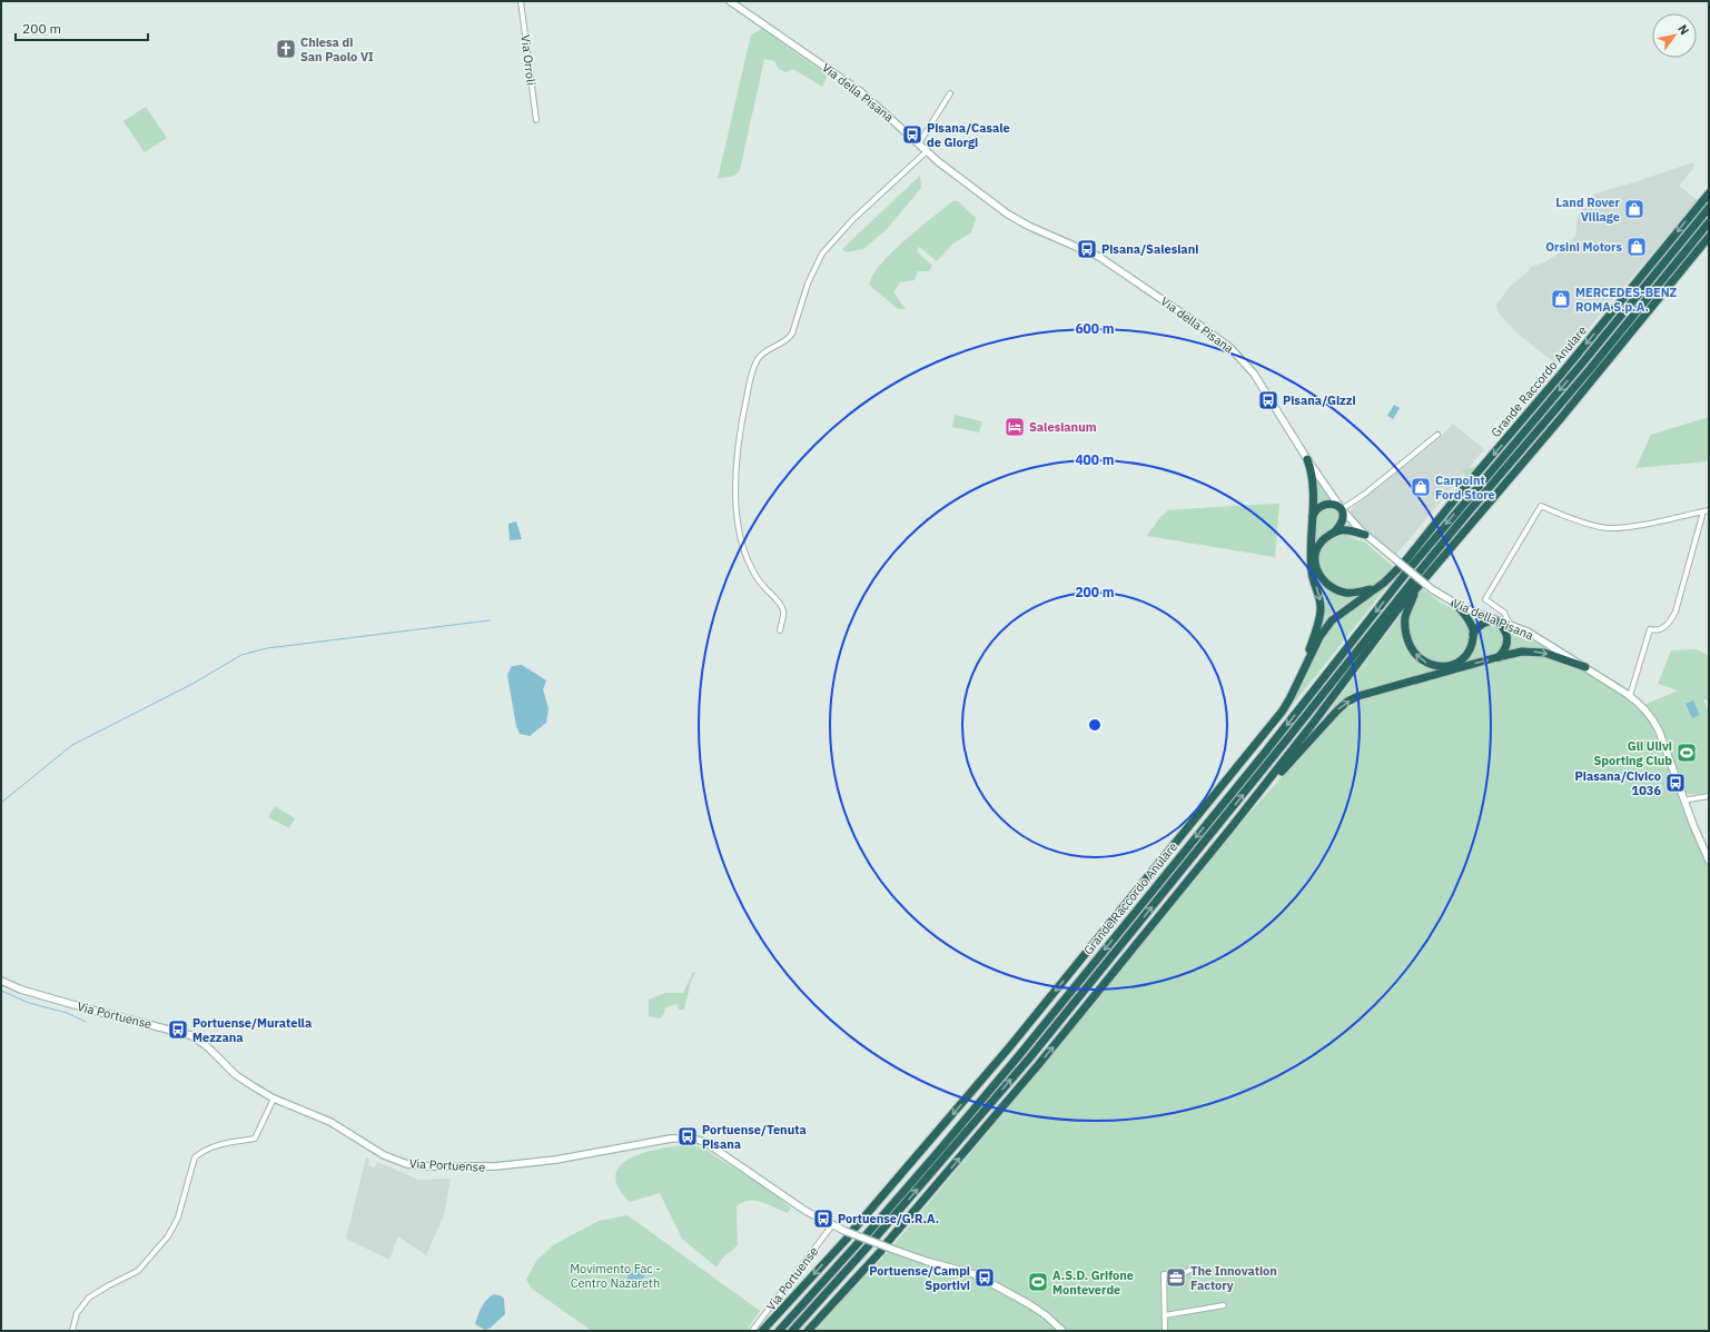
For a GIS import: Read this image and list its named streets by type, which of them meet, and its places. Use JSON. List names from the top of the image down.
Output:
{
  "streets": {
    "highway": ["Grande Raccordo Anulare"],
    "main road": ["Via della Pisana", "Via Portuense"],
    "street": ["Via Orroli"]
  },
  "parks": ["Movimento Fac - Centro Nazareth"],
  "places": {
    "church": ["Chiesa di San Paolo VI"],
    "bus stop": [
      "Pisana/Casale de Giorgi",
      "Pisana/Salesiani",
      "Pisana/Gizzi",
      "Piasana/Civico 1036",
      "Portuense/Muratella Mezzana",
      "Portuense/Tenuta Pisana",
      "Portuense/G.R.A.",
      "Portuense/Campi Sportivi"
    ],
    "shop": [
      "Land Rover Village",
      "Orsini Motors",
      "MERCEDES-BENZ ROMA S.p.A.",
      "Carpoint Ford Store"
    ],
    "hotel": ["Salesianum"],
    "sports": ["Gli Ulivi Sporting Club", "A.S.D. Grifone Monteverde"],
    "office": ["The Innovation Factory"]
  },
  "scale_bar": "200 m",
  "north": "top right",
  "rings": ["600 m", "400 m", "200 m"]
}
